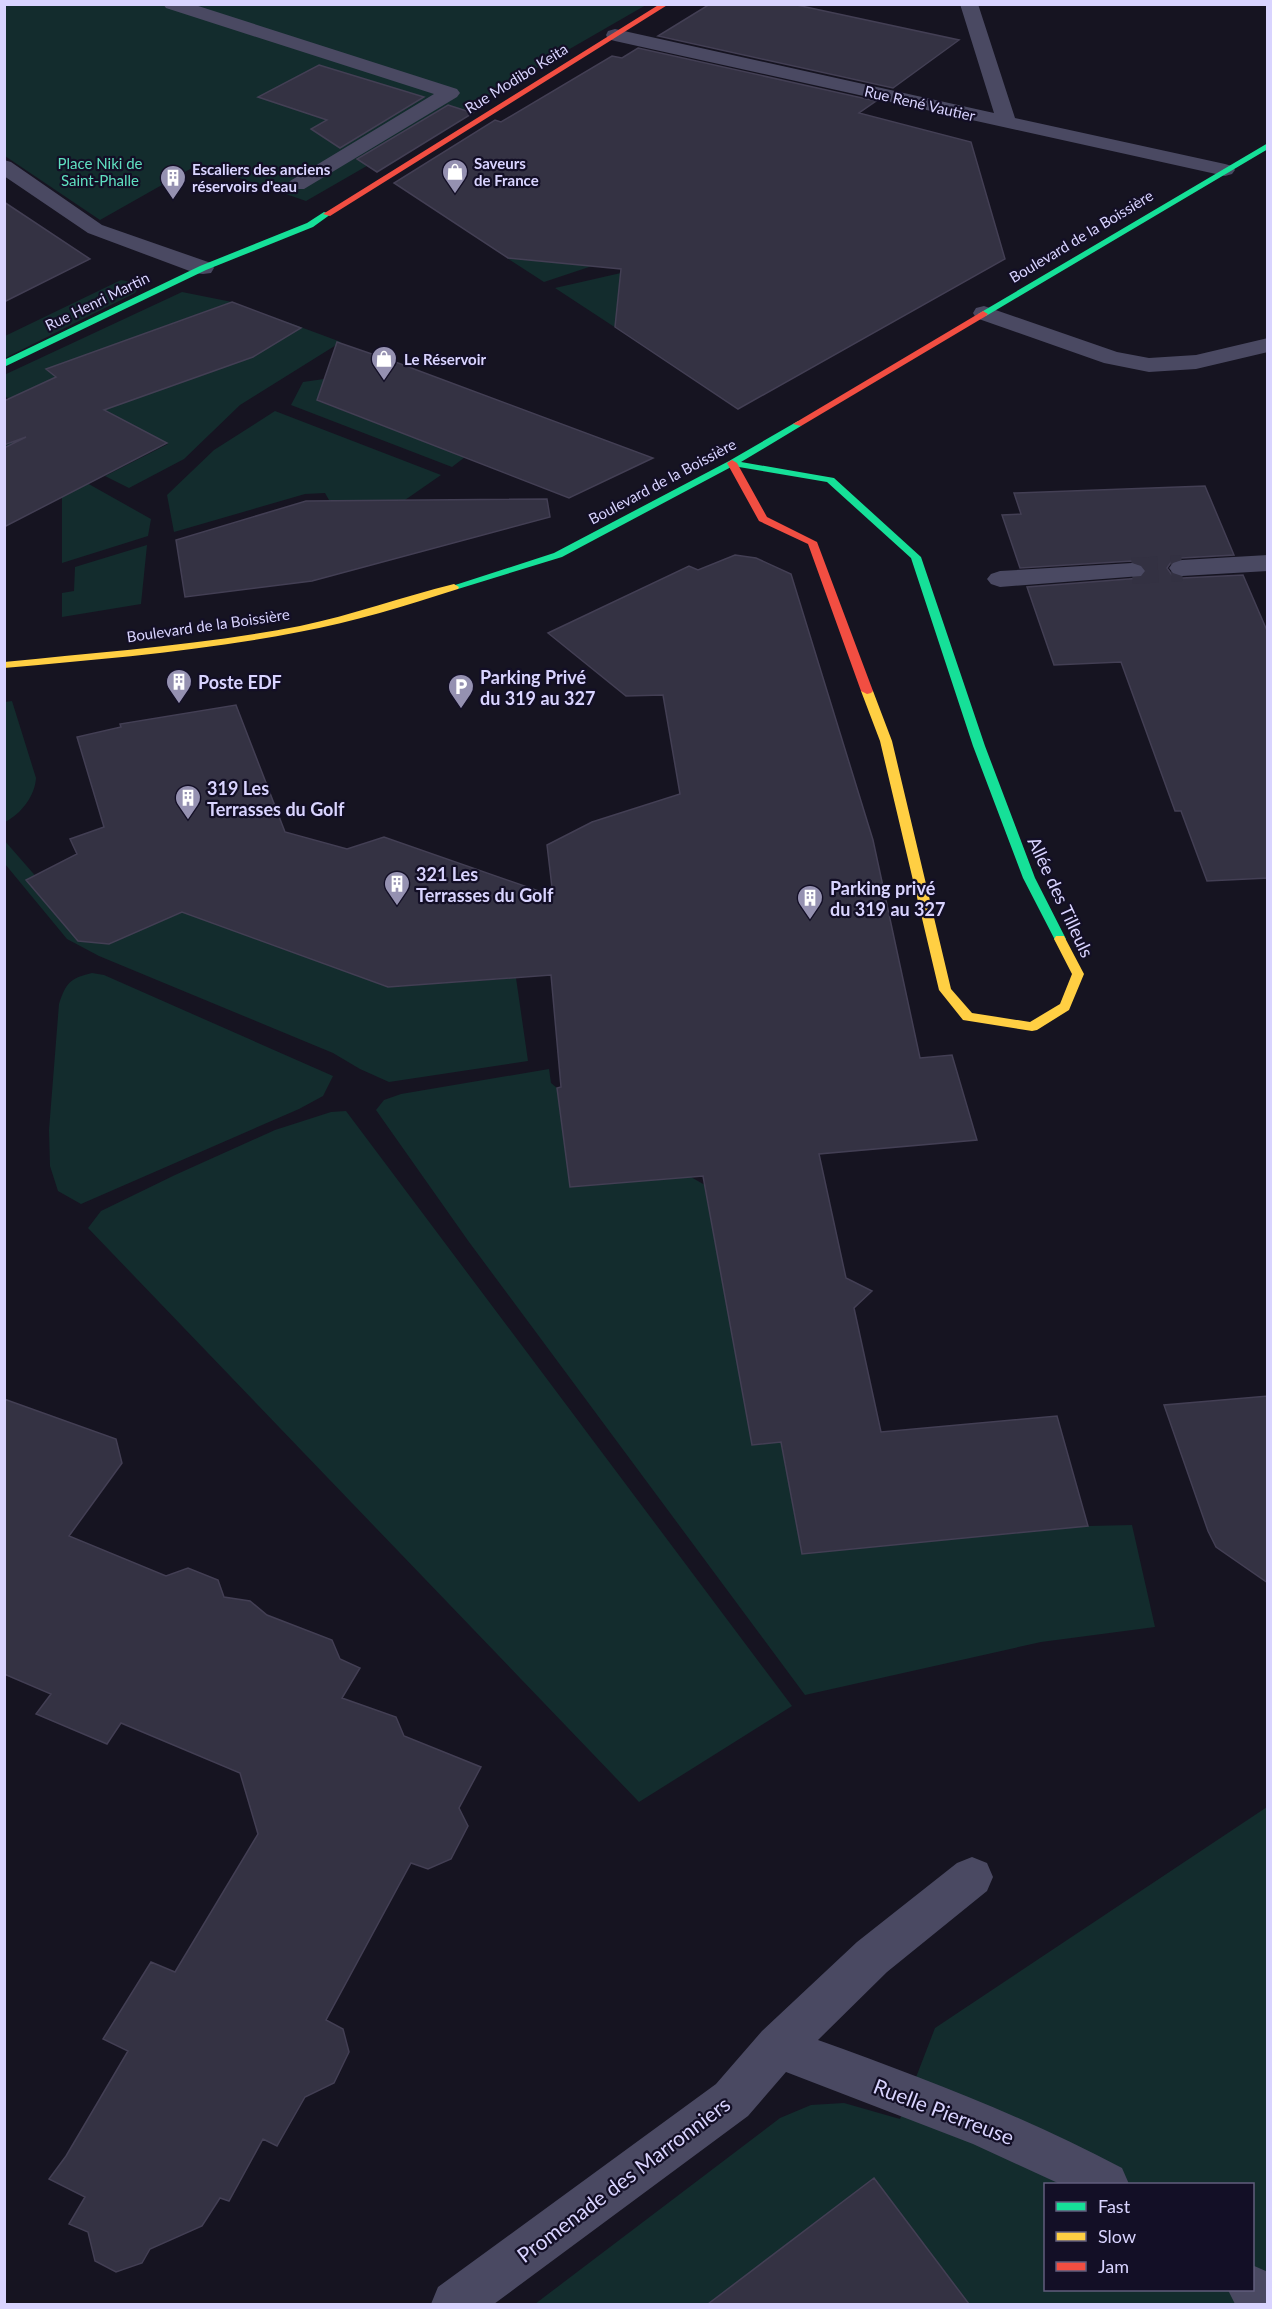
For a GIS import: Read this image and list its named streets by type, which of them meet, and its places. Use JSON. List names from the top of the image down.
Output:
{
  "streets": {
    "street": [
      "Rue Modibo Keita",
      "Rue René Vautier",
      "Boulevard de la Boissière",
      "Rue Henri Martin",
      "Allée des Tilleuls",
      "Ruelle Pierreuse",
      "Promenade des Marronniers"
    ]
  },
  "crossings": [
    ["Rue Modibo Keita", "Rue René Vautier"],
    ["Rue Modibo Keita", "Rue Henri Martin"],
    ["Rue René Vautier", "Boulevard de la Boissière"],
    ["Boulevard de la Boissière", "Allée des Tilleuls"],
    ["Ruelle Pierreuse", "Promenade des Marronniers"]
  ],
  "parks": ["Place Niki de Saint-Phalle"],
  "places": {
    "shop": ["Saveurs de France", "Le Réservoir"],
    "building": [
      "Escaliers des anciens réservoirs d'eau",
      "Poste EDF",
      "319 Les Terrasses du Golf",
      "321 Les Terrasses du Golf",
      "Parking privé du 319 au 327"
    ],
    "parking": ["Parking Privé du 319 au 327"]
  },
  "legend": ["Fast", "Slow", "Jam"]
}
